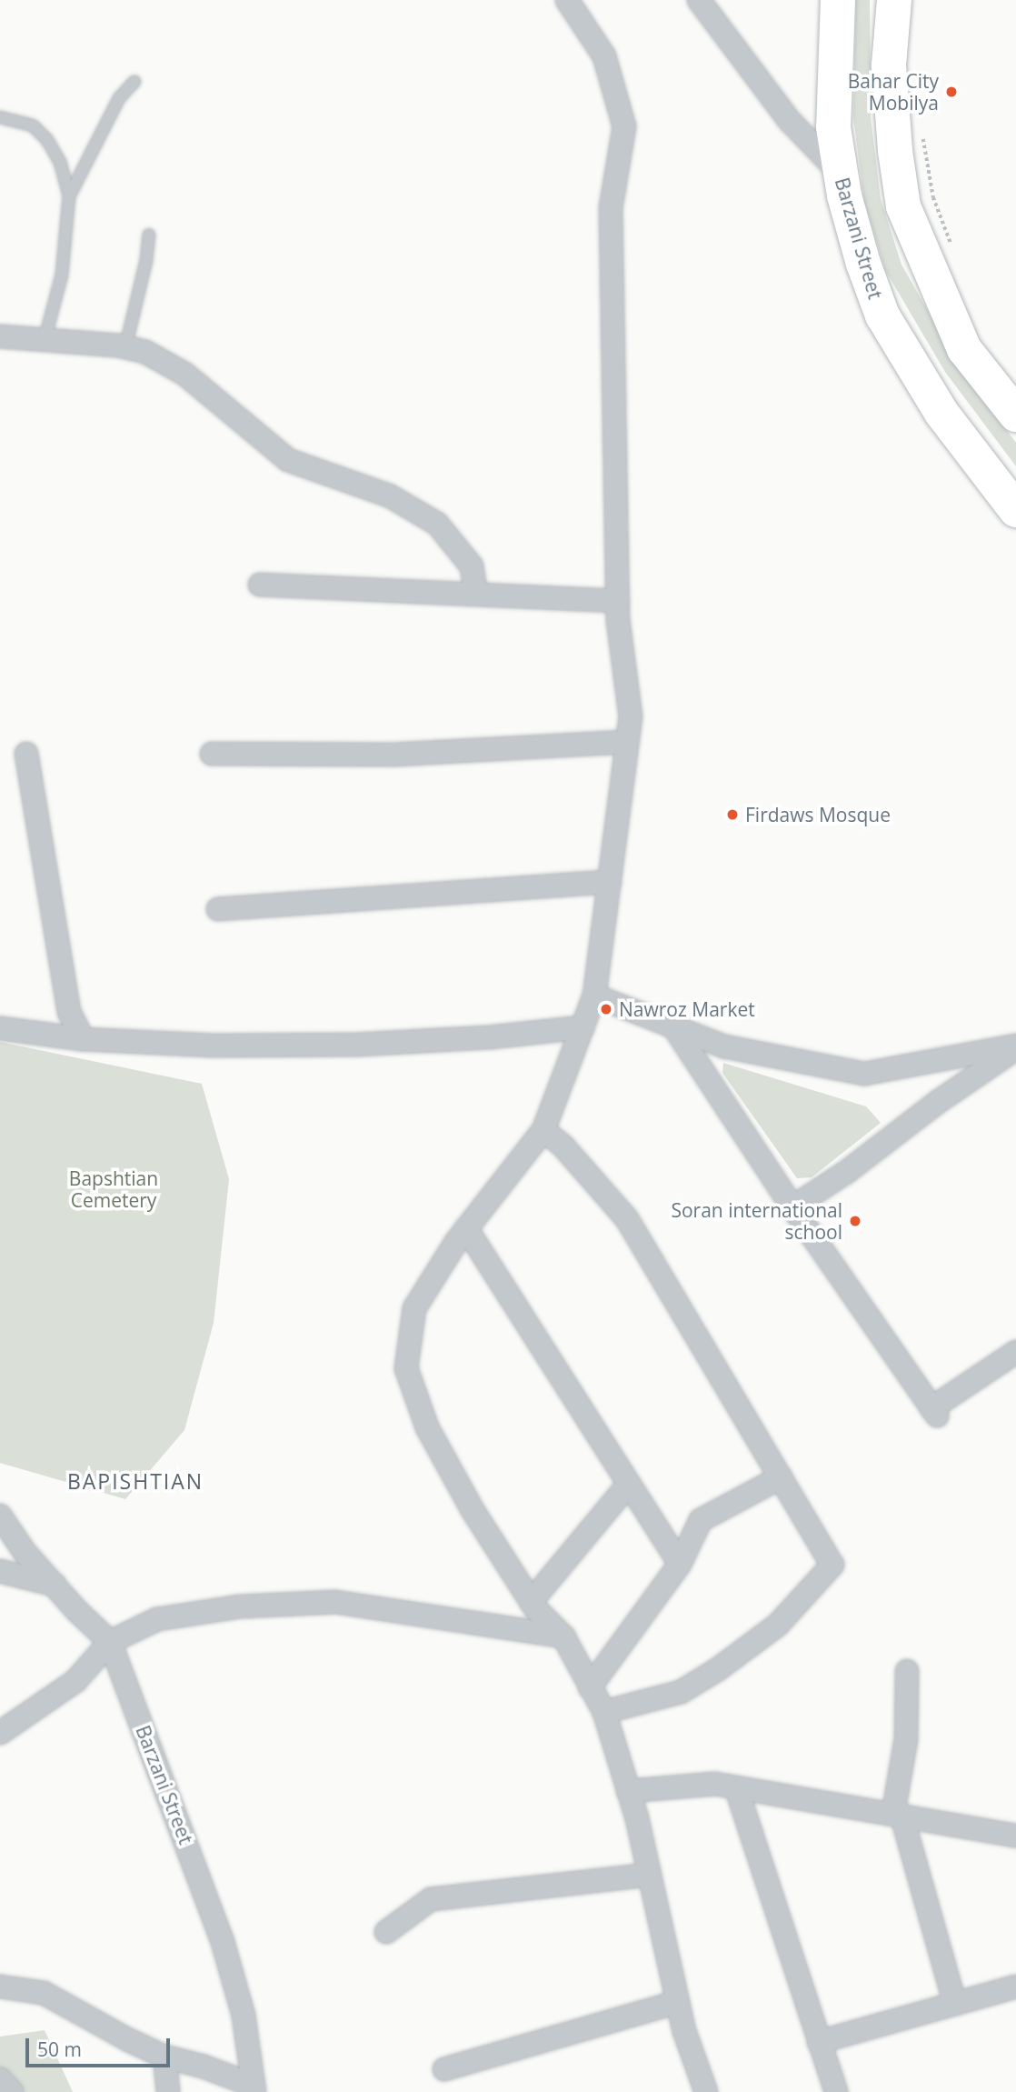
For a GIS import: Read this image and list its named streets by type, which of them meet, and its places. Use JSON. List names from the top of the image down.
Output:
{
  "streets": {
    "highway": ["Barzani Street"]
  },
  "districts": ["BAPISHTIAN"],
  "parks": ["Bapshtian Cemetery"],
  "places": [
    "Bahar City Mobilya",
    "Firdaws Mosque",
    "Nawroz Market",
    "Soran international school"
  ],
  "scale_bar": "50 m"
}
